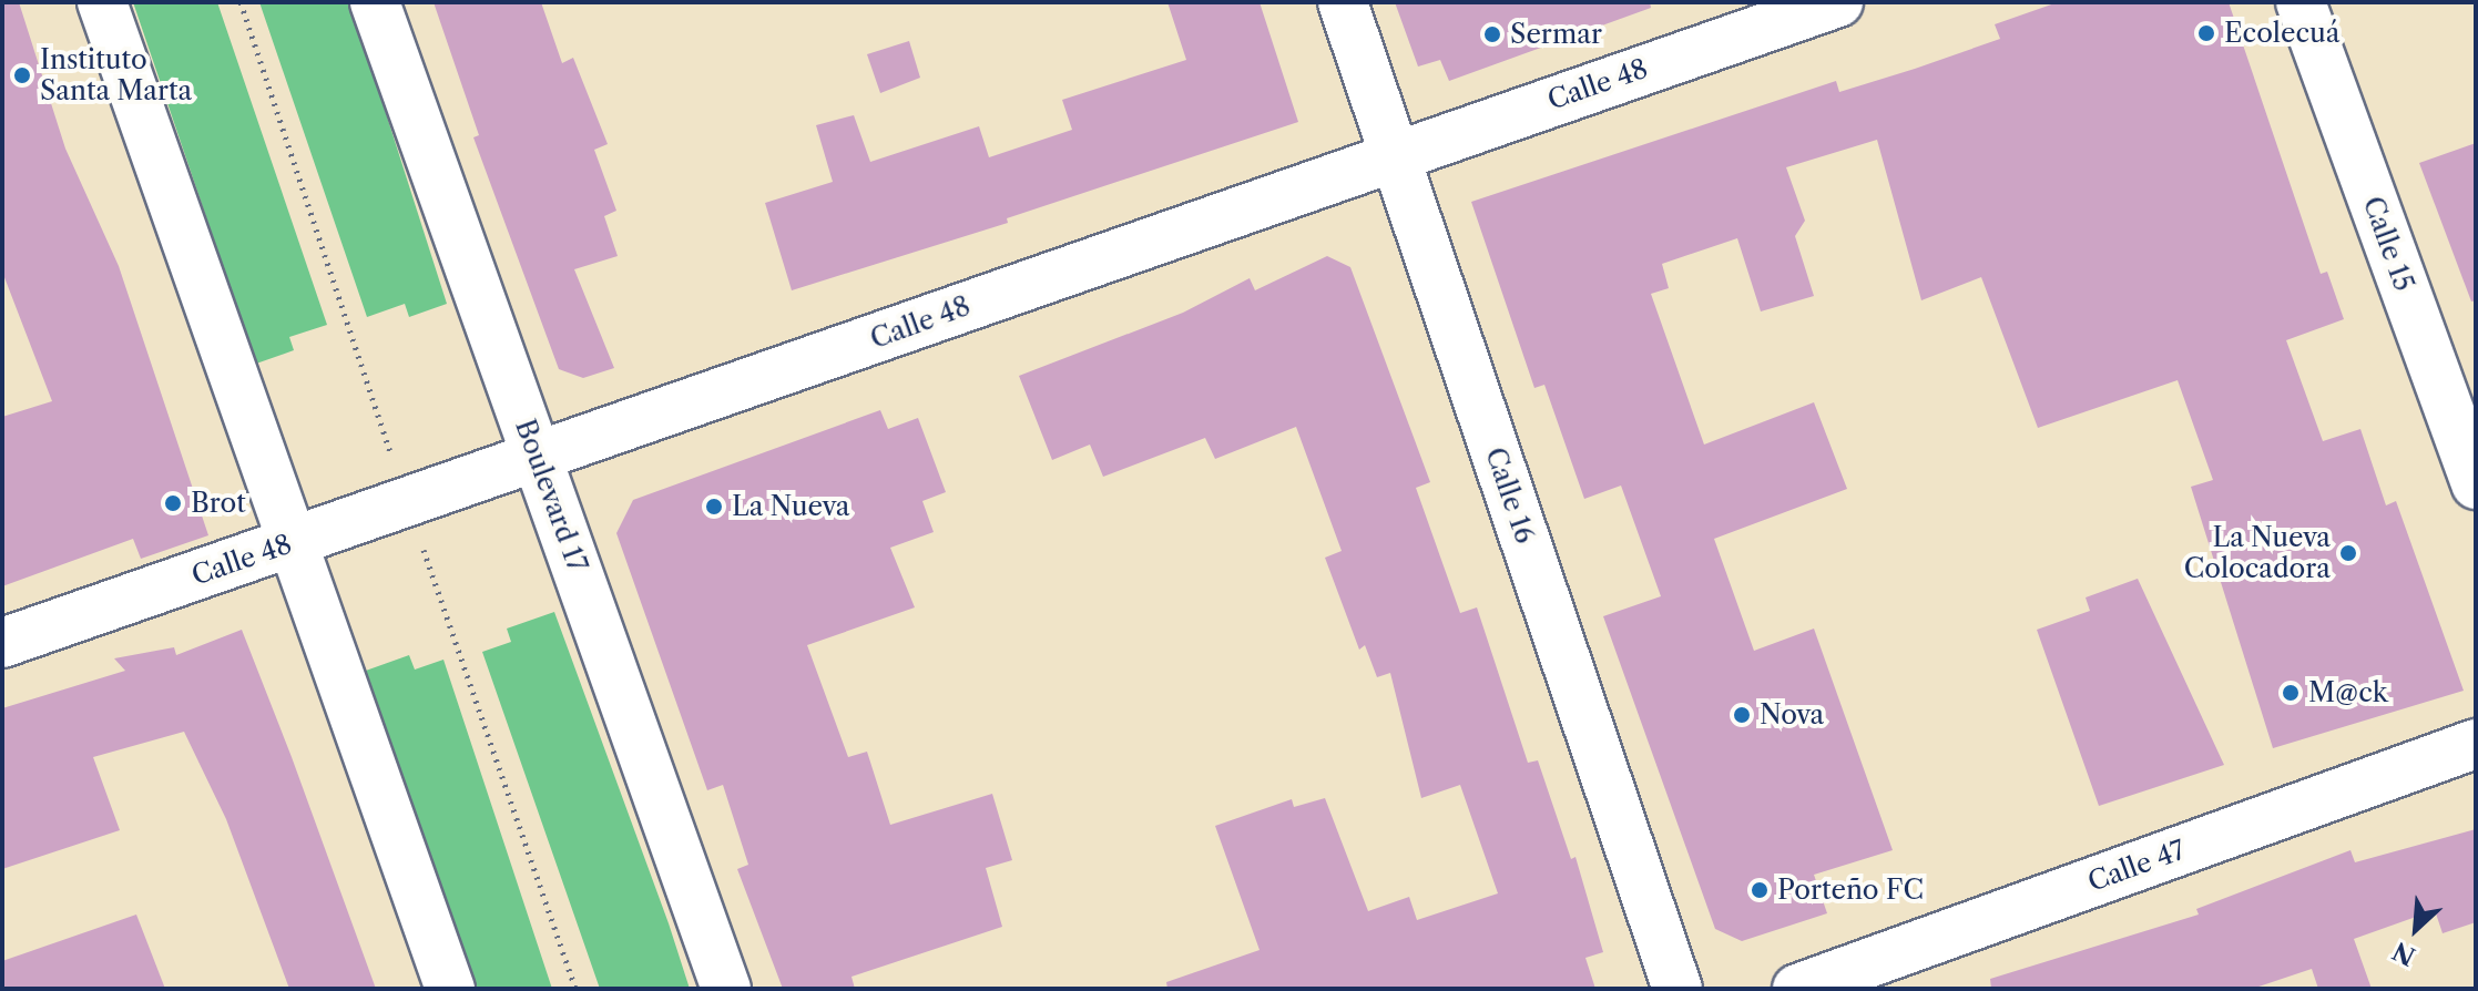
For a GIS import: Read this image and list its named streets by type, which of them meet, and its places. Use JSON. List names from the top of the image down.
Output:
{
  "streets": {
    "street": [
      "Calle 48",
      "Calle 15",
      "Boulevard 17",
      "Calle 16",
      "Calle 47"
    ]
  },
  "crossings": [
    ["Calle 48", "Boulevard 17"],
    ["Calle 48", "Calle 16"]
  ],
  "places": [
    "Ecolecuá",
    "Sermar",
    "Instituto Santa Marta",
    "Brot",
    "La Nueva",
    "La Nueva Colocadora",
    "M@ck",
    "Nova",
    "Porteño FC"
  ],
  "north": "bottom left"
}
